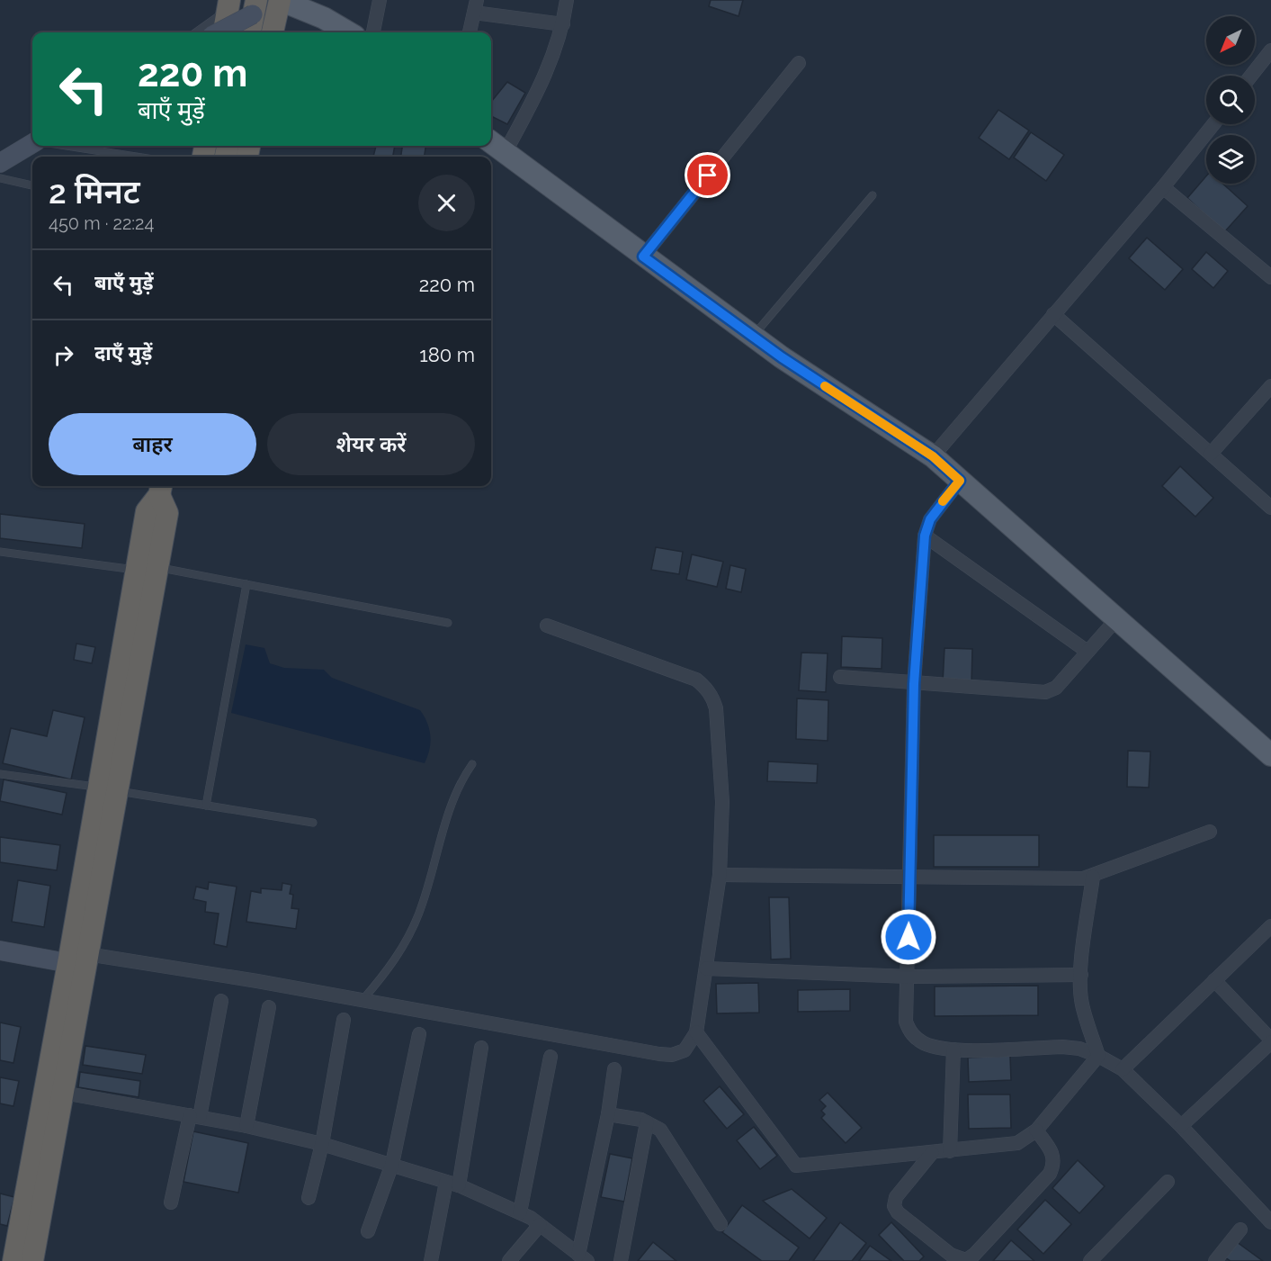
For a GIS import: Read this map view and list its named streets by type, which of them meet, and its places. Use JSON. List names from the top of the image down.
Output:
{
  "north": "bottom left",
  "page": {
    "turn": ["220 m", "बाएँ मुड़ें"],
    "heading": ["2 मिनट", "450 m · 22:24"],
    "list": [
      {
        "name": "बाएँ मुड़ें",
        "value": "220 m"
      },
      {
        "name": "दाएँ मुड़ें",
        "value": "180 m"
      }
    ],
    "buttons": ["बाहर", "शेयर करें"]
  }
}
